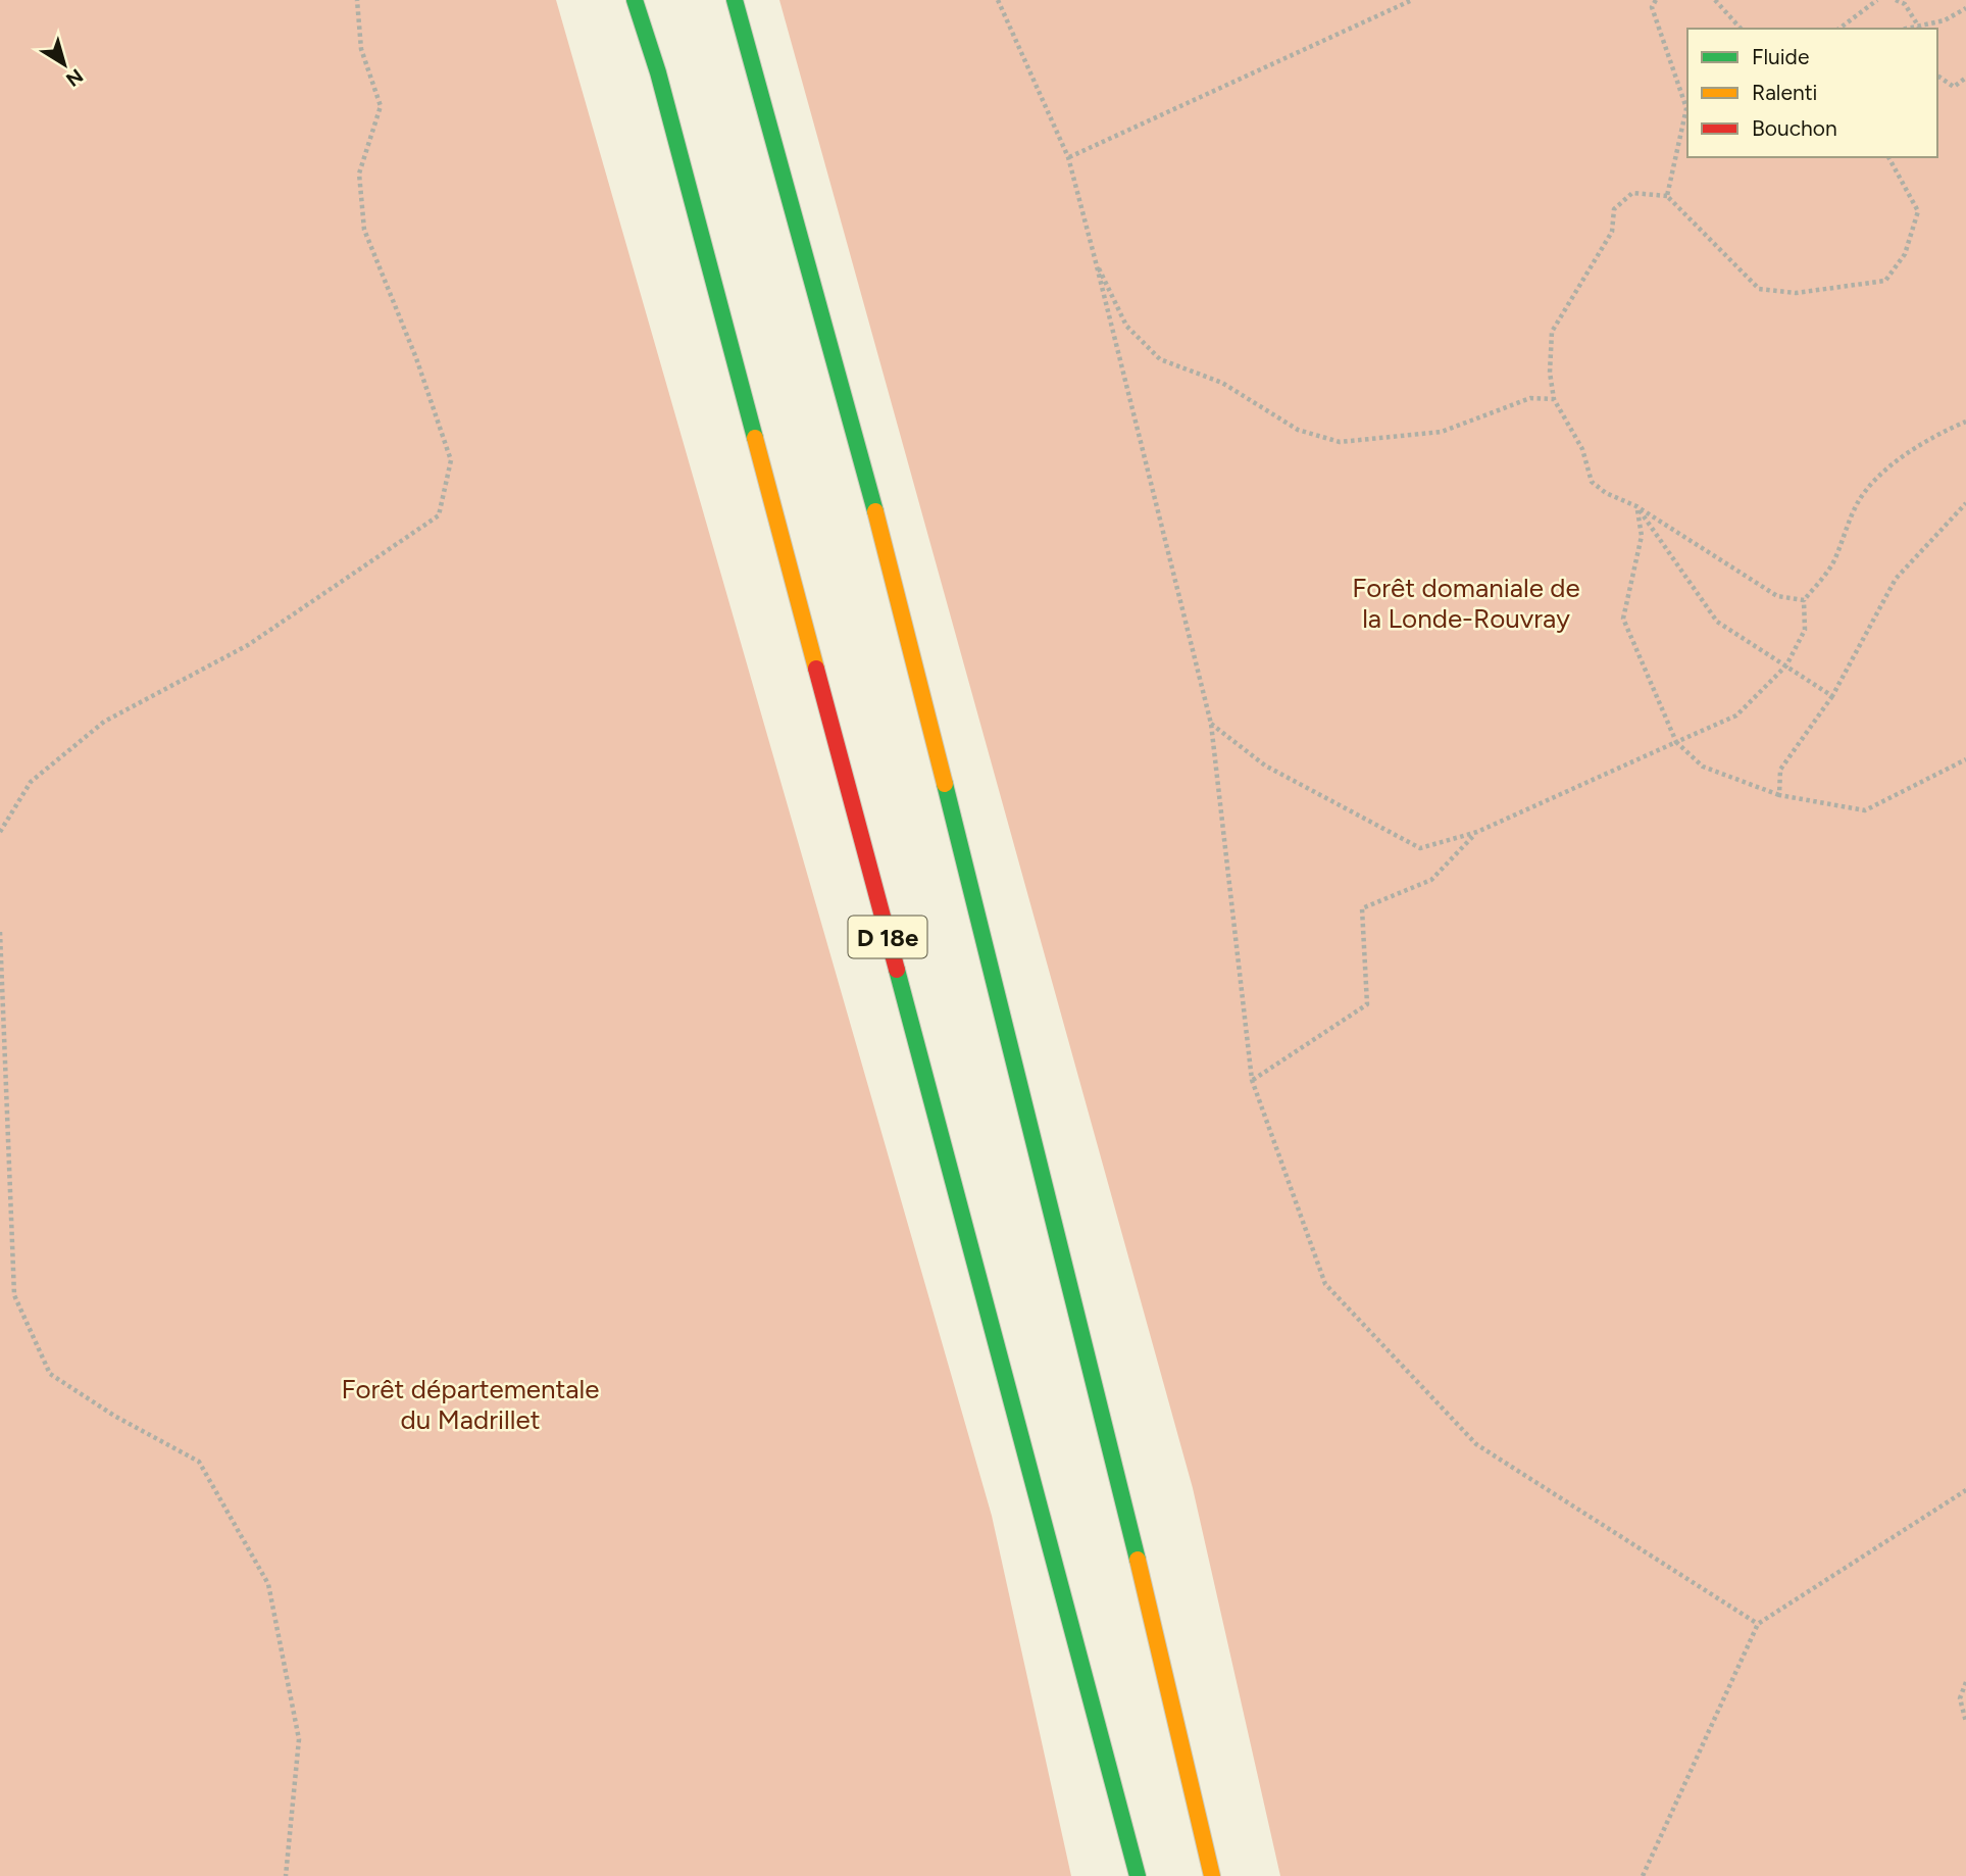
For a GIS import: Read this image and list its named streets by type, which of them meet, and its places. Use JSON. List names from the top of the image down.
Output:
{
  "streets": {
    "highway": ["D 18e"]
  },
  "parks": ["Forêt domaniale de la Londe-Rouvray", "Forêt départementale du Madrillet"],
  "legend": ["Fluide", "Ralenti", "Bouchon"],
  "north": "bottom right"
}
